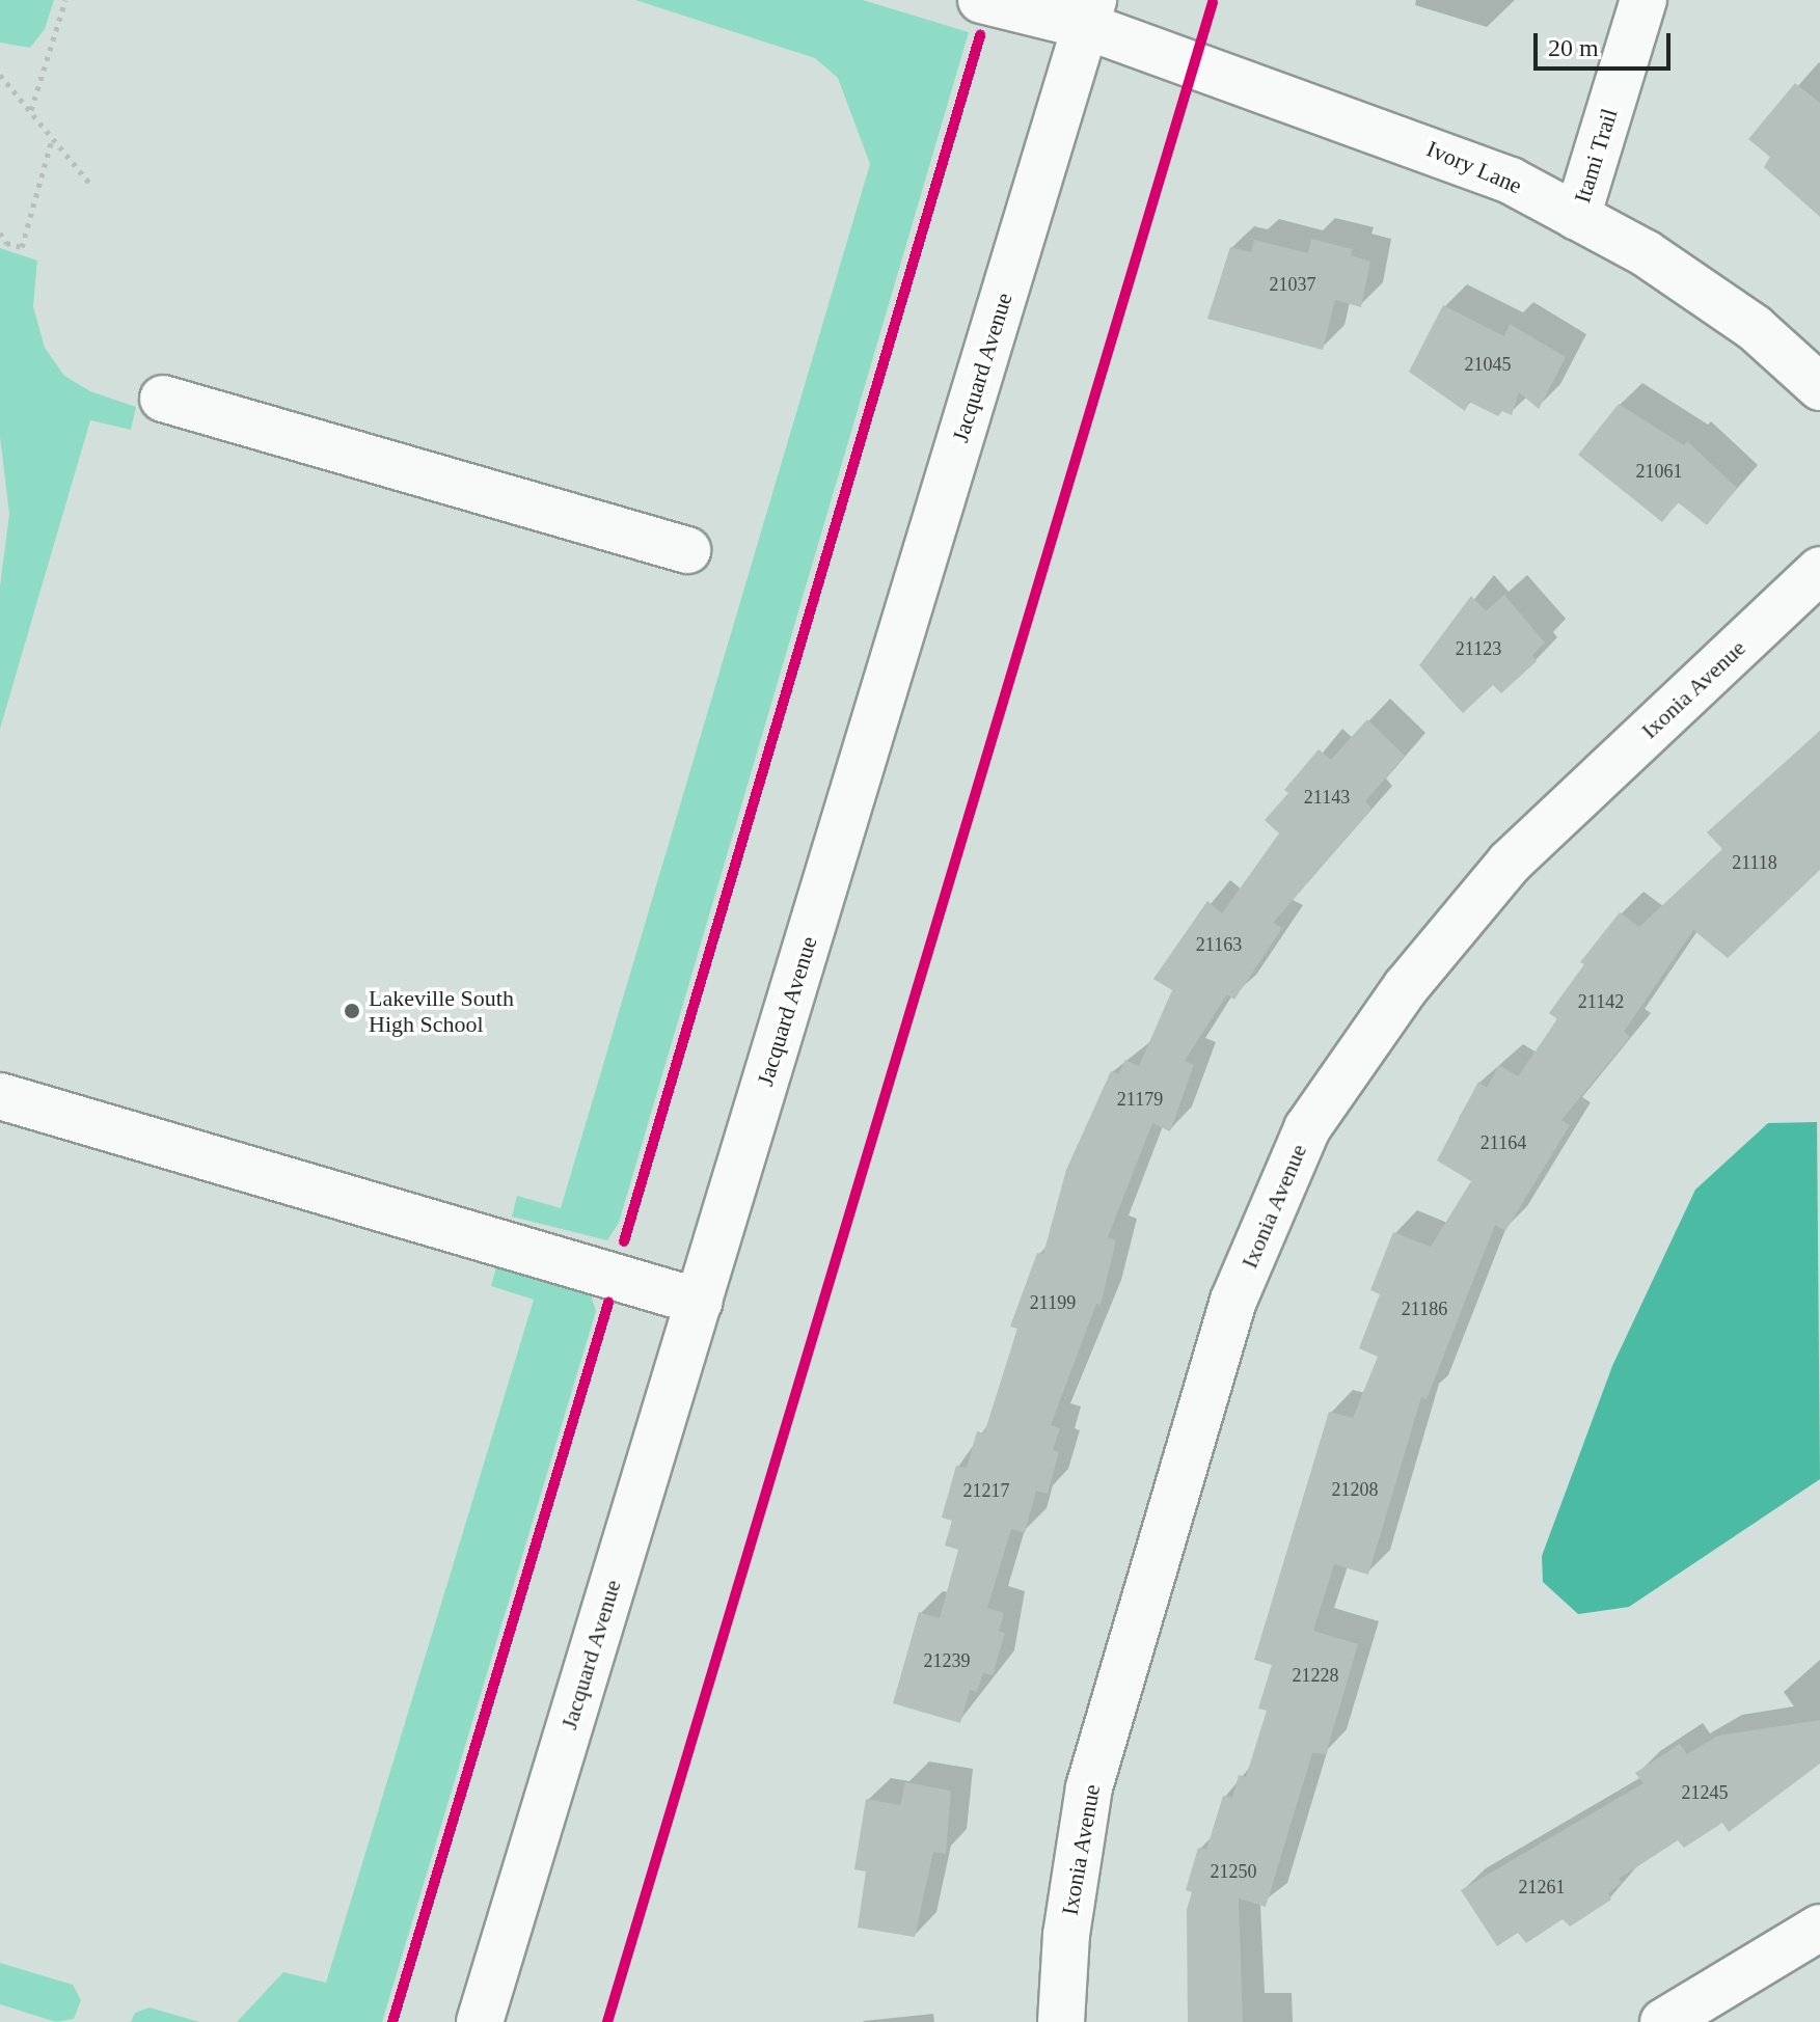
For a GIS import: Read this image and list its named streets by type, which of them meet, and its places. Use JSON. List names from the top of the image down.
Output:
{
  "streets": {
    "street": [
      "Itami Trail",
      "Ivory Lane",
      "Jacquard Avenue",
      "Ixonia Avenue"
    ]
  },
  "crossings": [
    ["Itami Trail", "Ivory Lane"],
    ["Ivory Lane", "Jacquard Avenue"]
  ],
  "places": ["Lakeville South High School"],
  "house_numbers": [
    "21037",
    "21045",
    "21061",
    "21123",
    "21143",
    "21118",
    "21163",
    "21142",
    "21179",
    "21164",
    "21199",
    "21186",
    "21208",
    "21217",
    "21239",
    "21228",
    "21245",
    "21250",
    "21261"
  ],
  "scale_bar": "20 m"
}
